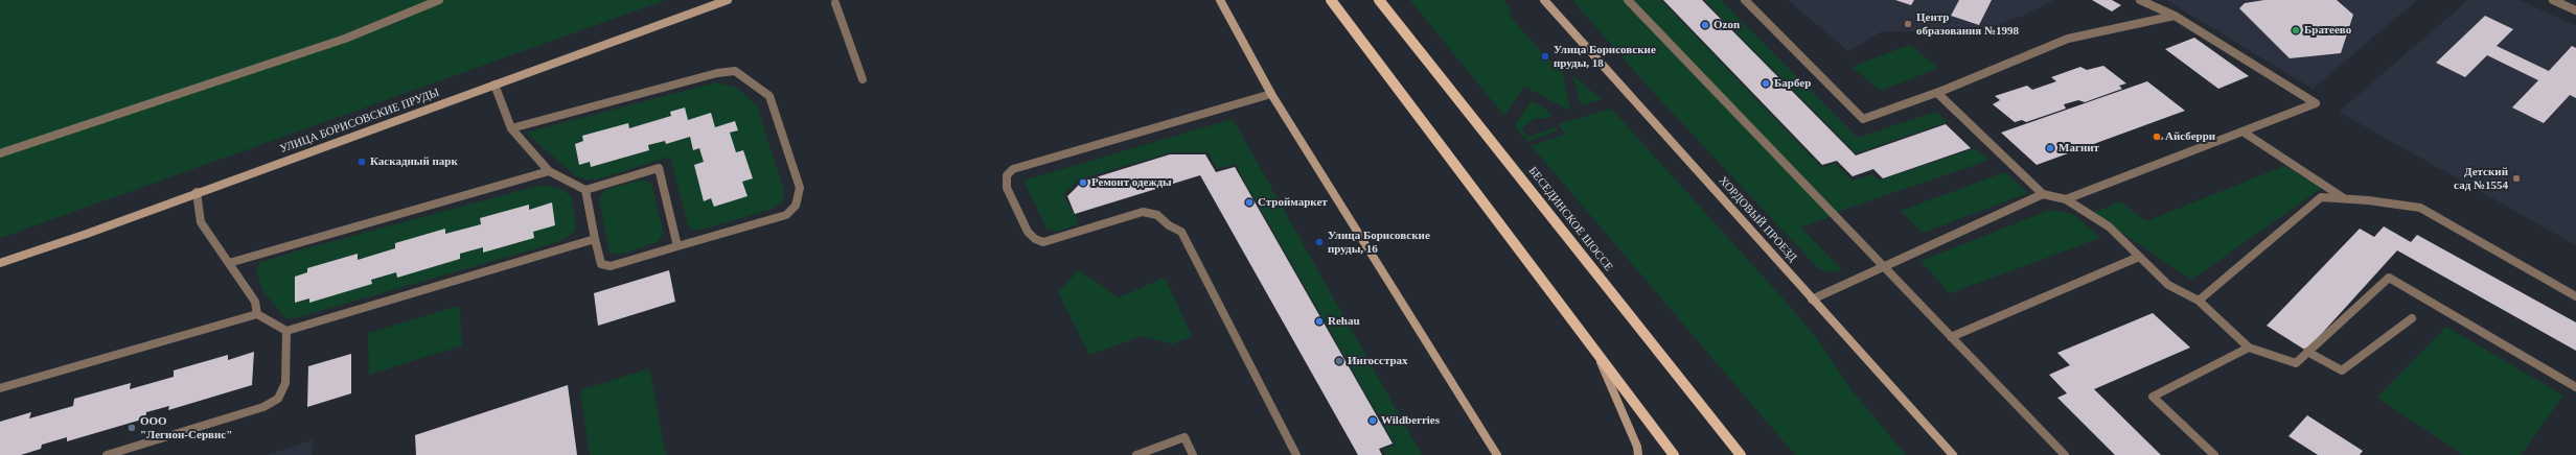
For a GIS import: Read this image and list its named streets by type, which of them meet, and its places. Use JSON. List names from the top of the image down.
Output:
{
  "streets": {
    "main road": ["УЛИЦА БОРИСОВСКИЕ ПРУДЫ", "БЕСЕДИНСКОЕ ШОССЕ", "ХОРДОВЫЙ ПРОЕЗД"]
  },
  "places": [
    "Центр образования №1998",
    "Ozon",
    "Братеево",
    "Улица Борисовские пруды, 18",
    "Барбер",
    "Айсберри",
    "Магнит",
    "Каскадный парк",
    "Детский сад №1554",
    "Ремонт одежды",
    "Строймаркет",
    "Улица Борисовские пруды, 16",
    "Rehau",
    "Ингосстрах",
    "Wildberries",
    "ООО \"Легион-Сервис\""
  ]
}
